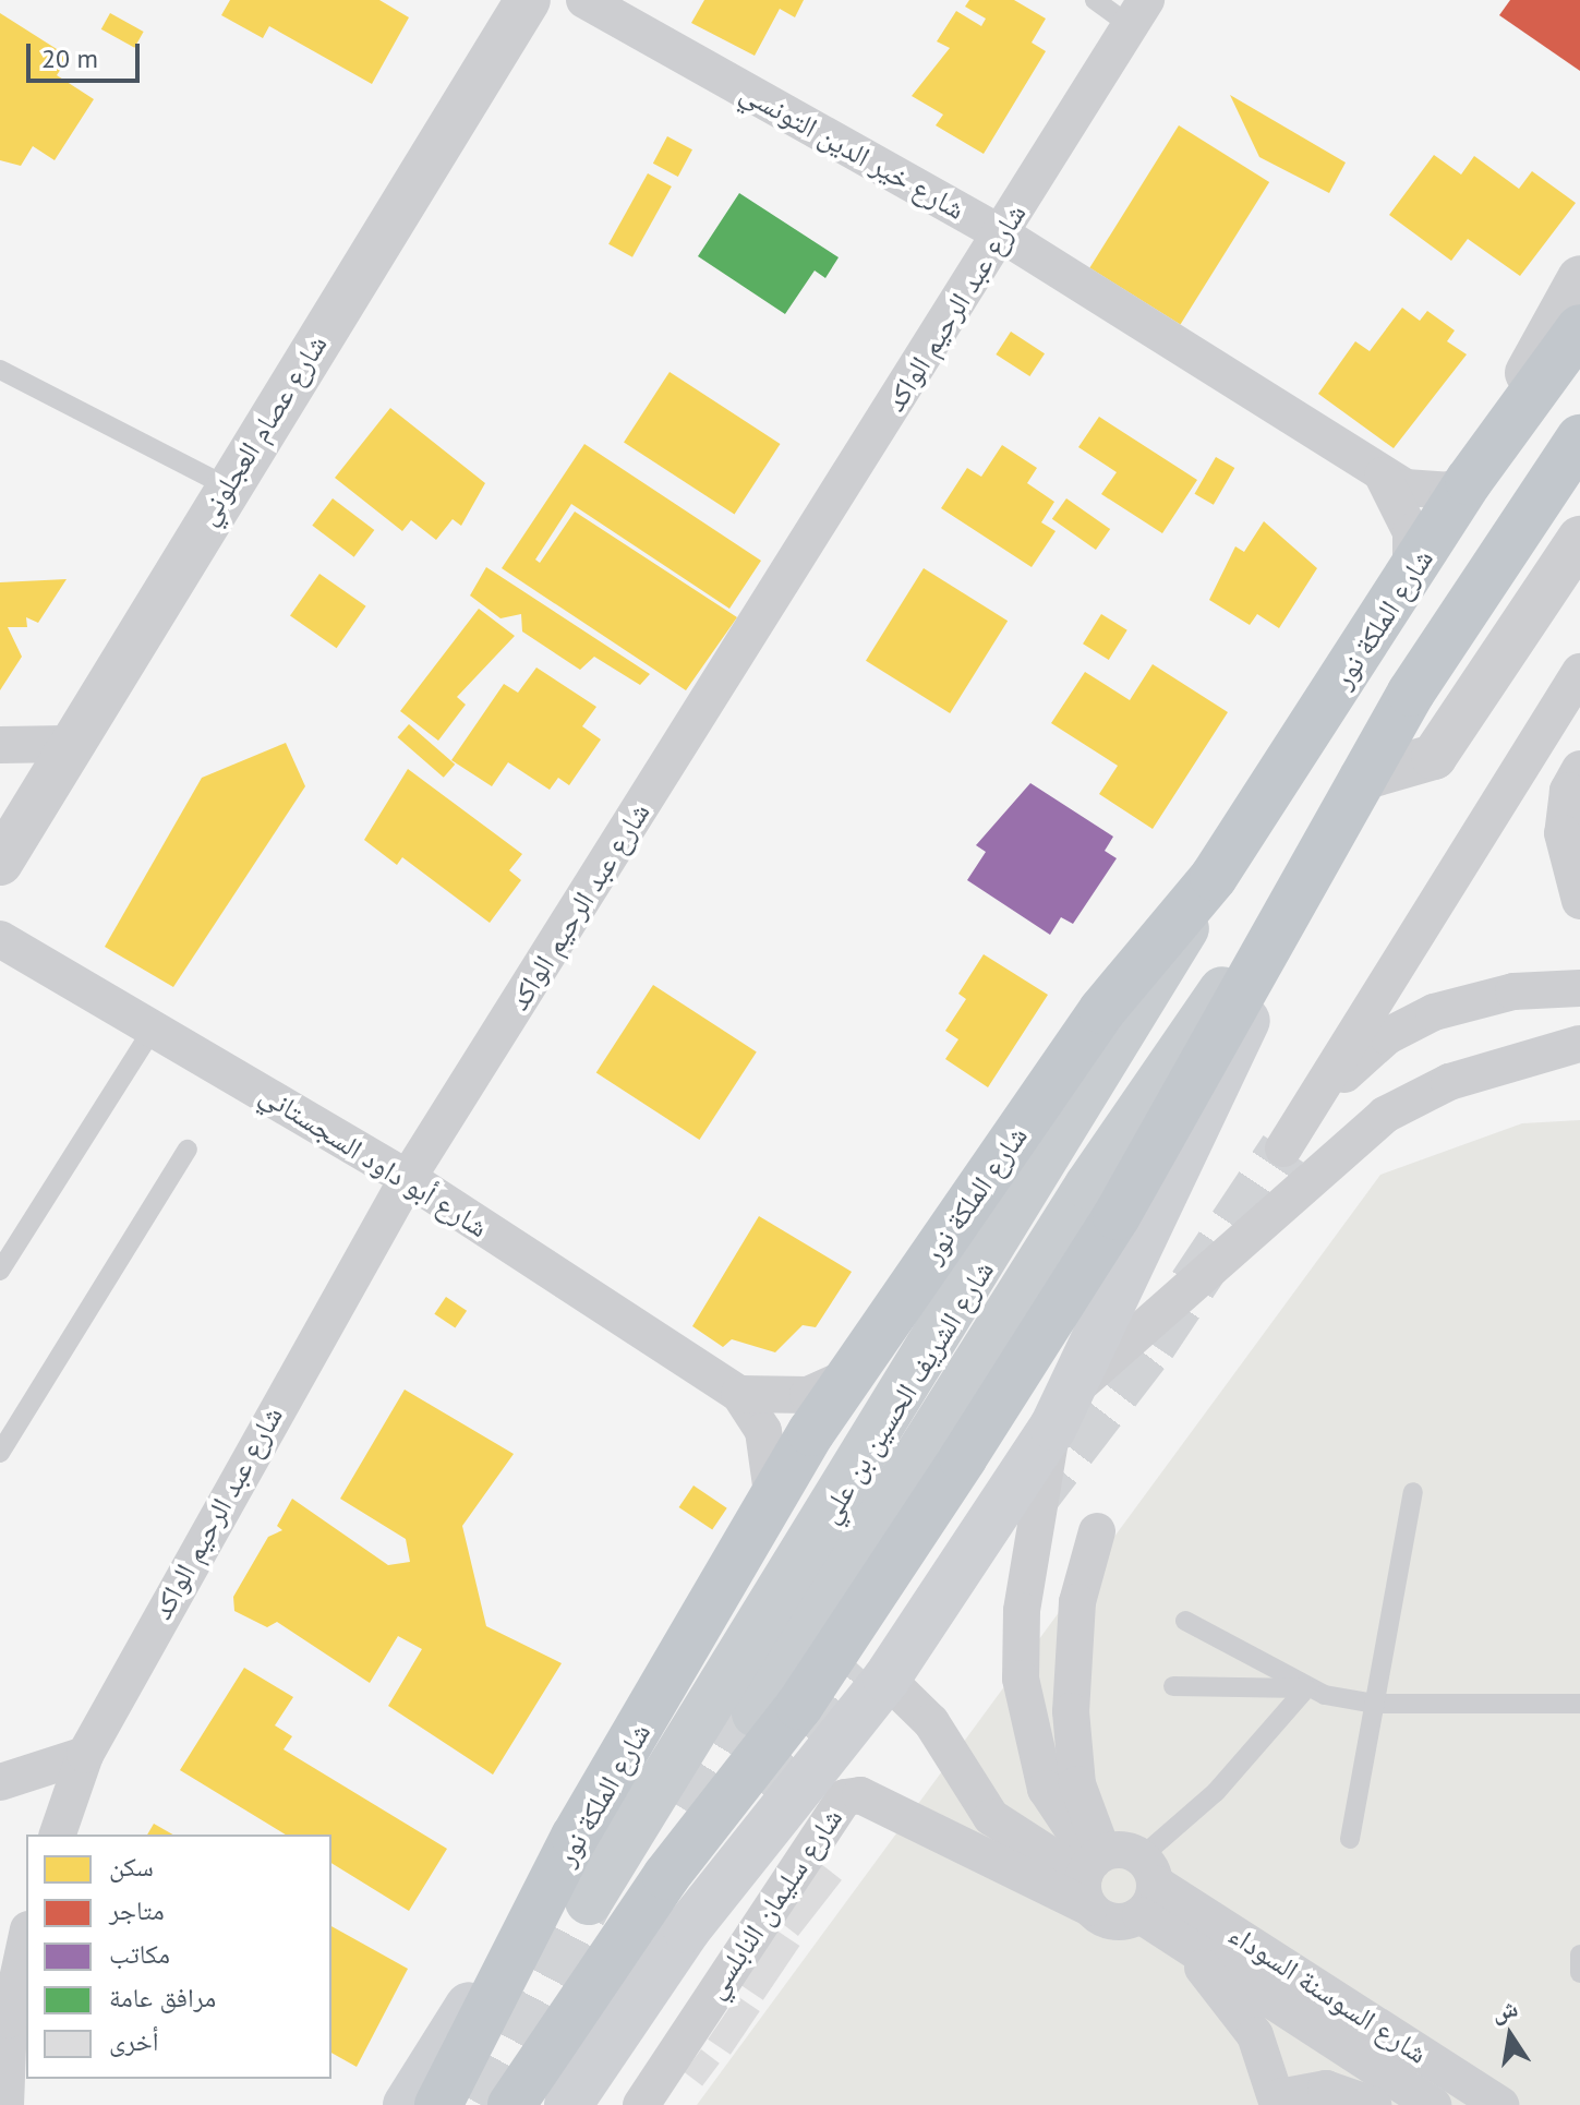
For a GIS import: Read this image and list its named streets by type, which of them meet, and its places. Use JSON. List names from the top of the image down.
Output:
{
  "streets": {
    "highway": ["شارع الملكة نور"],
    "main road": ["شارع الشريف الحسين بن علي"],
    "street": [
      "شارع خير الدين التونسي",
      "شارع عبد الرحيم الواكد",
      "شارع عصام العجلوني",
      "شارع أبو داود السجستاني",
      "شارع سليمان النابلسي",
      "شارع السوسنة السوداء"
    ]
  },
  "crossings": [
    ["شارع خير الدين التونسي", "شارع عبد الرحيم الواكد"],
    ["شارع خير الدين التونسي", "شارع الملكة نور"],
    ["شارع عبد الرحيم الواكد", "شارع أبو داود السجستاني"],
    ["شارع الملكة نور", "شارع الشريف الحسين بن علي"]
  ],
  "legend": [
    "سكن",
    "متاجر",
    "مكاتب",
    "مرافق عامة",
    "أخرى"
  ],
  "scale_bar": "20 m",
  "north": "top"
}
